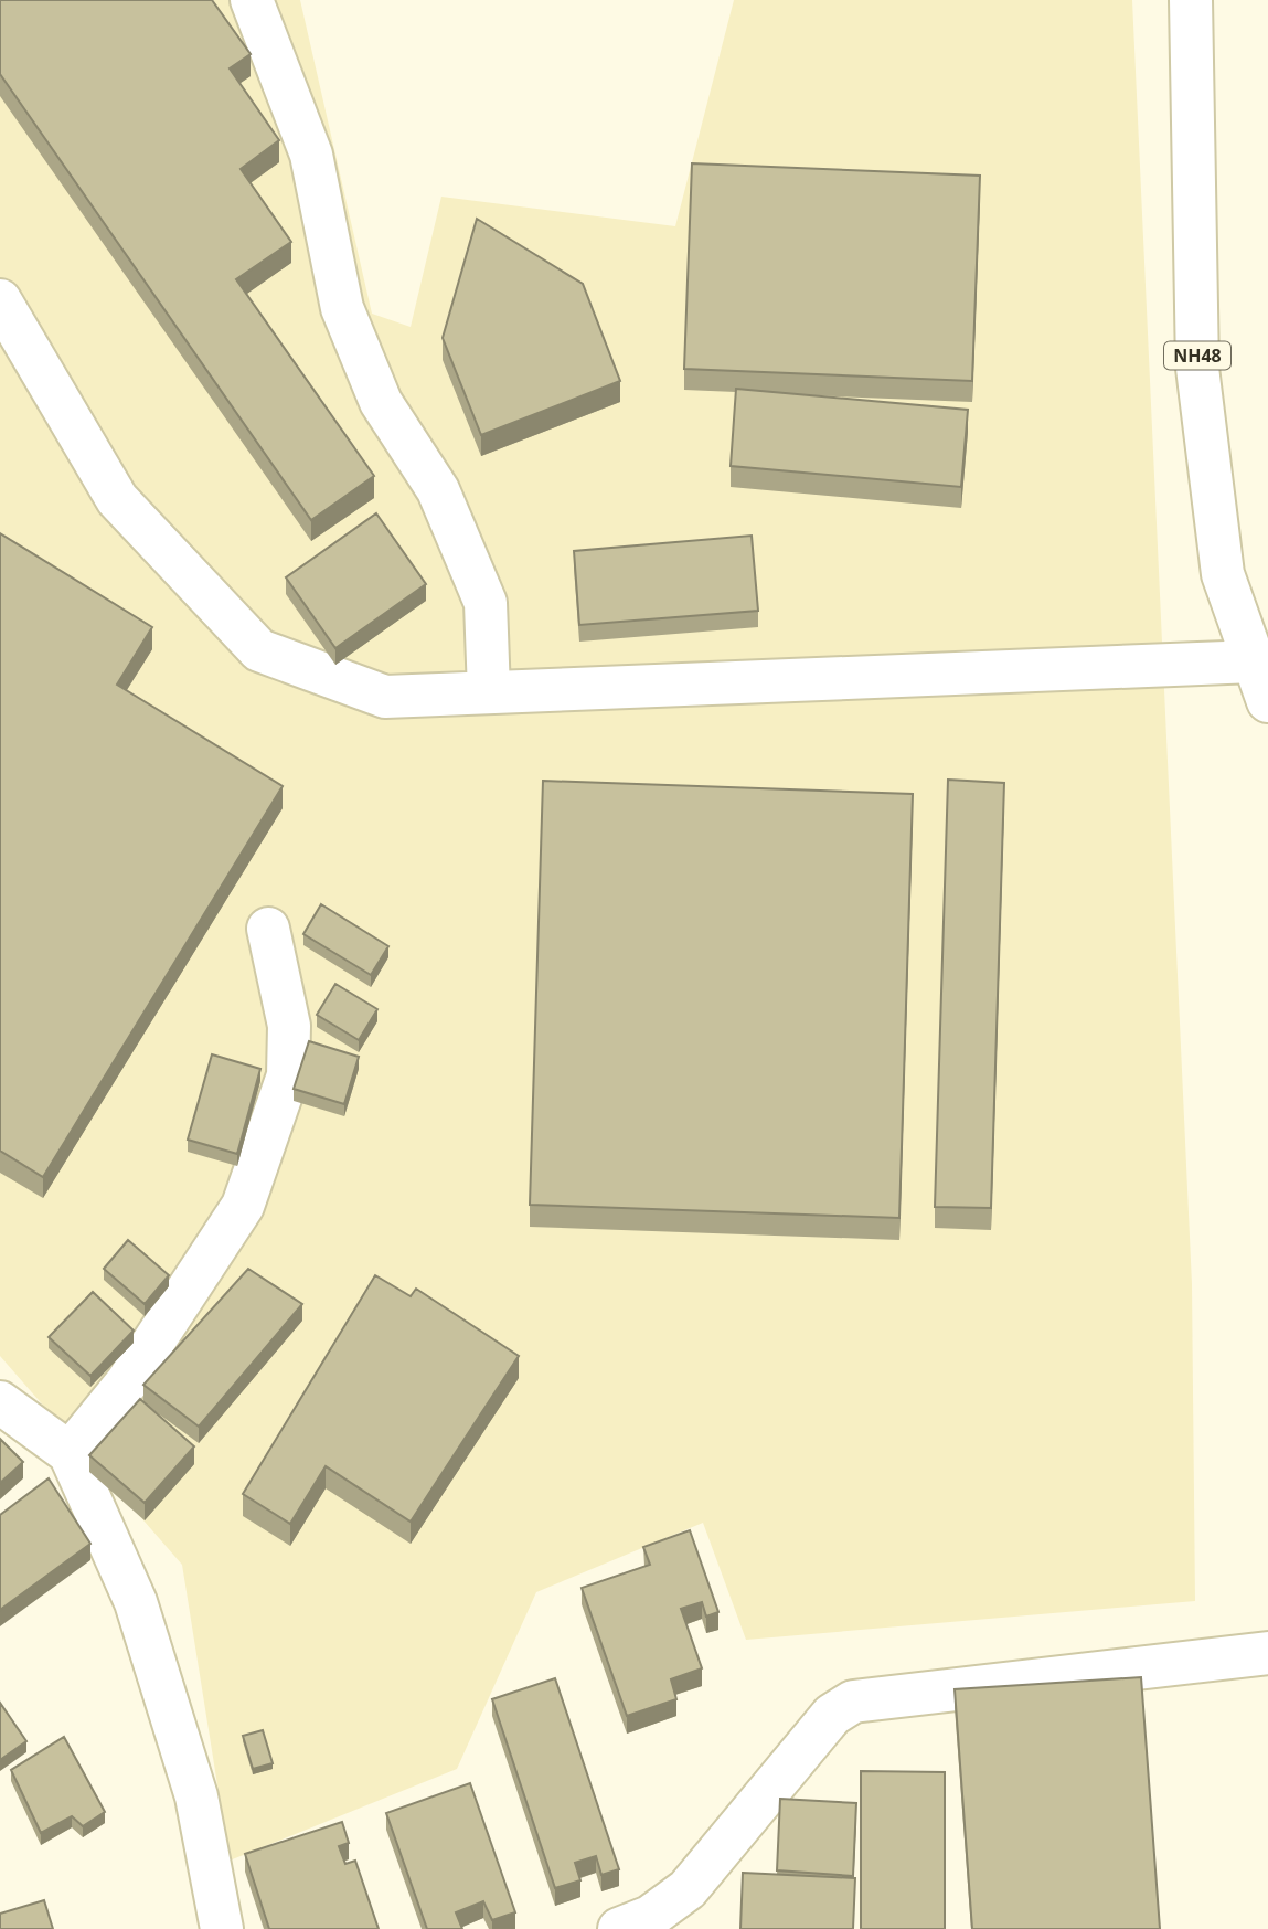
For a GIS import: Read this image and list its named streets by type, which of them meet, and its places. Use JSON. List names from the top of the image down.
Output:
{
  "streets": {
    "main road": ["NH48"]
  }
}
